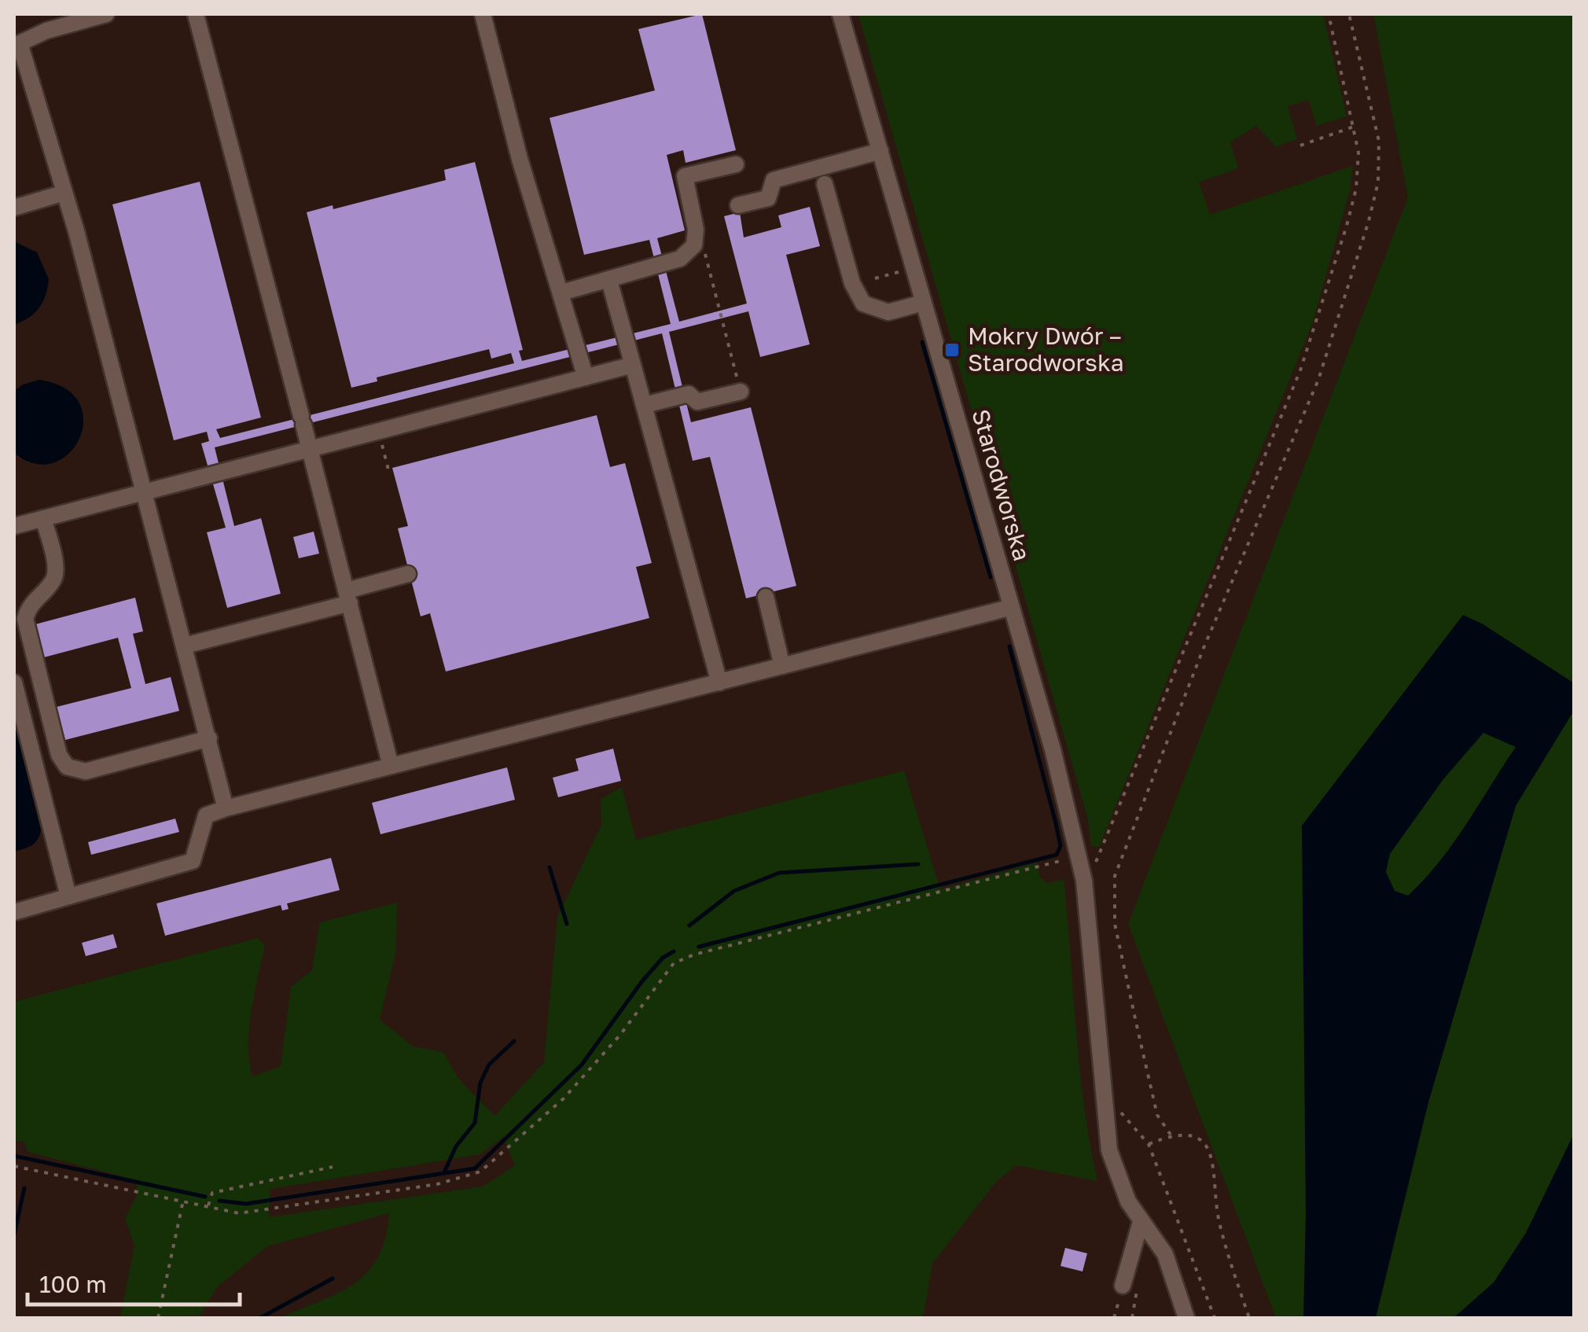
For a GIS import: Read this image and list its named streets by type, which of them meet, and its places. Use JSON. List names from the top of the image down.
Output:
{
  "streets": {
    "street": ["Starodworska"]
  },
  "places": {
    "transit": ["Mokry Dwór – Starodworska"]
  },
  "scale_bar": "100 m"
}
